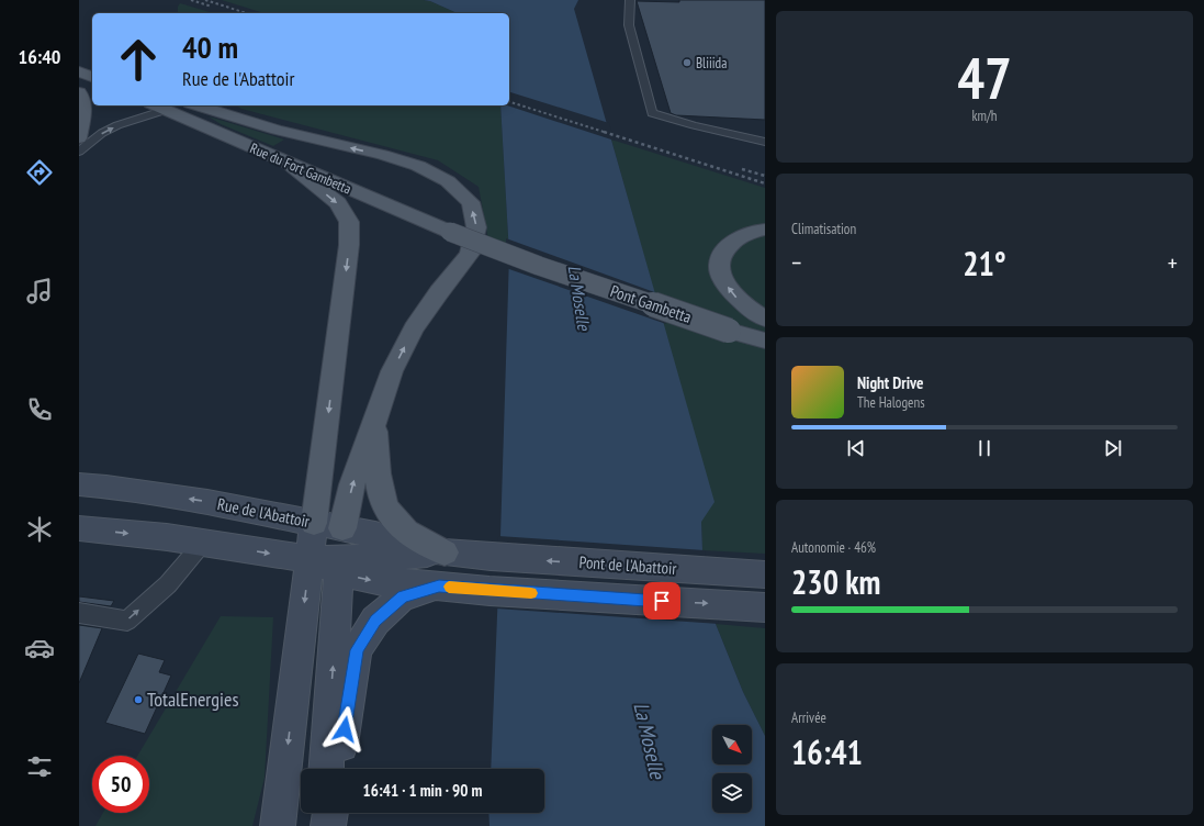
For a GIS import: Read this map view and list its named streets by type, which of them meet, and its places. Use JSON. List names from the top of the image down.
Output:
{
  "streets": {
    "main road": [
      "Rue du Fort Gambetta",
      "Pont Gambetta",
      "Rue de l'Abattoir",
      "Pont de l'Abattoir"
    ]
  },
  "crossings": [
    ["Rue du Fort Gambetta", "Pont Gambetta"],
    ["Rue de l'Abattoir", "Pont de l'Abattoir"]
  ],
  "water": ["La Moselle"],
  "places": ["Bliiida", "TotalEnergies"],
  "north": "bottom right",
  "page": {
    "tabs": "16:40",
    "tile": [
      ["47", "km/h"],
      "Climatisation",
      ["Autonomie · 46%", "230 km"],
      ["Arrivée", "16:41"]
    ],
    "turn": ["40 m", "Rue de l'Abattoir"],
    "heat": ["−", "21°", "+"],
    "song": ["Night Drive", "The Halogens"],
    "limit": "50",
    "trip": "16:41 · 1 min · 90 m"
  }
}
